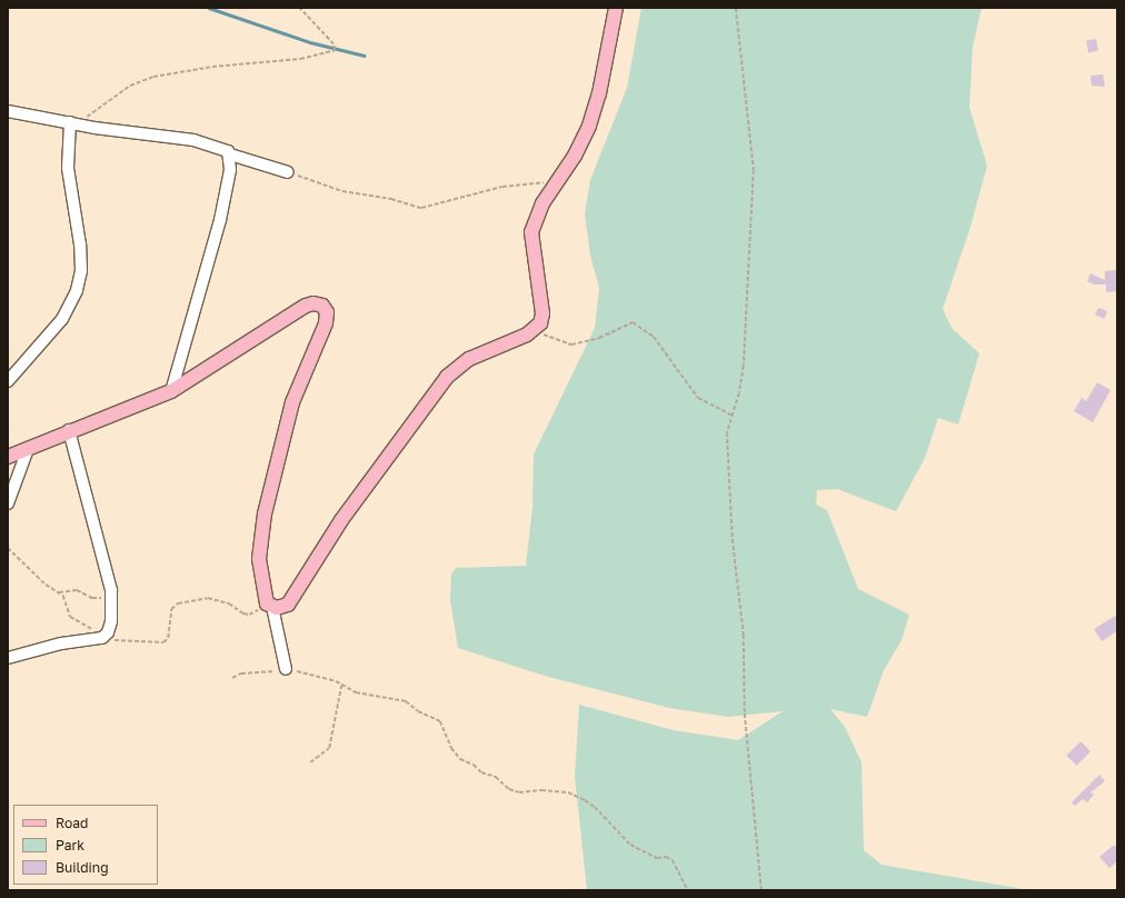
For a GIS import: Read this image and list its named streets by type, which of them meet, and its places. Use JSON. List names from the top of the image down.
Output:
{
  "legend": ["Road", "Park", "Building"]
}
